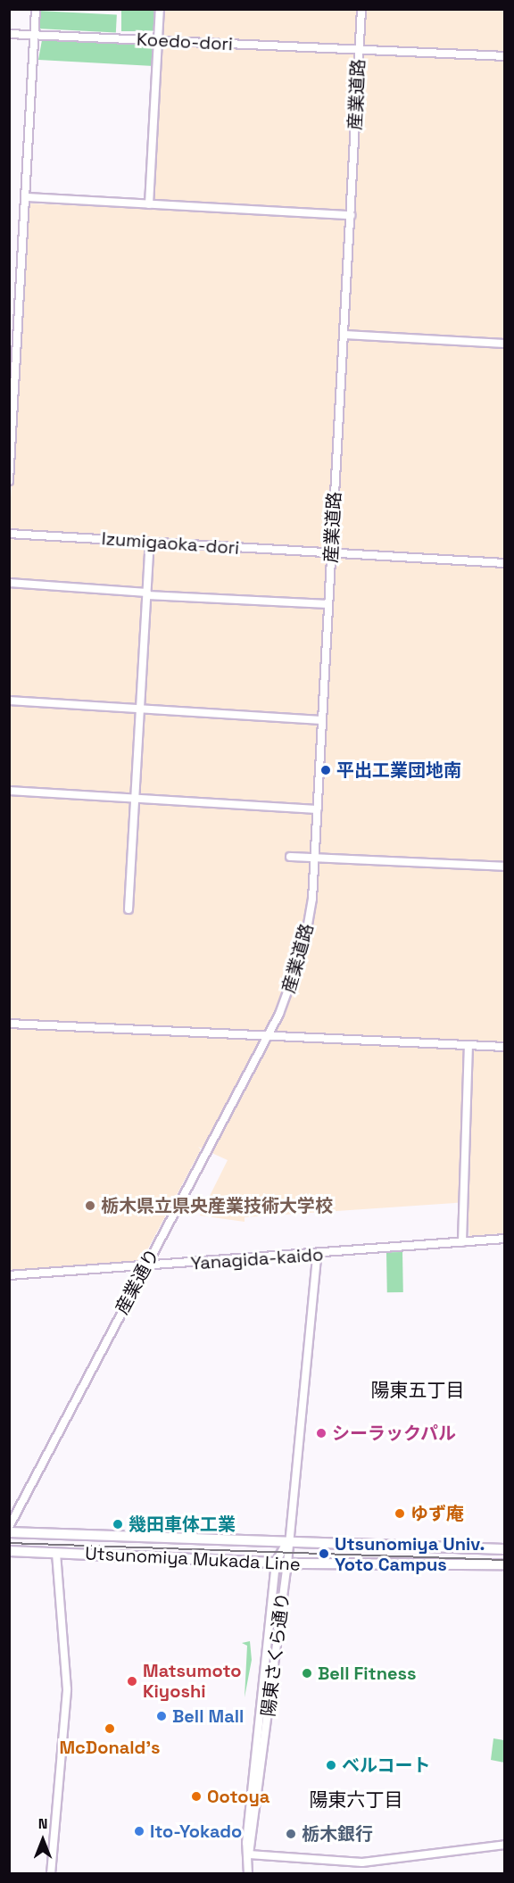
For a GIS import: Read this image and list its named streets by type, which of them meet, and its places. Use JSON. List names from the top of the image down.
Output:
{
  "streets": {
    "main road": ["Utsunomiya Mukada Line"],
    "street": [
      "Koedo-dori",
      "産業道路",
      "Izumigaoka-dori",
      "Yanagida-kaido",
      "産業通り",
      "陽東さくら通り"
    ]
  },
  "crossings": [
    ["Koedo-dori", "産業道路"],
    ["産業道路", "Izumigaoka-dori"],
    ["産業道路", "産業通り"],
    ["Yanagida-kaido", "産業通り"],
    ["Utsunomiya Mukada Line", "陽東さくら通り"]
  ],
  "districts": ["陽東五丁目", "陽東六丁目"],
  "places": [
    "平出工業団地南",
    "栃木県立県央産業技術大学校",
    "シーラックパル",
    "ゆず庵",
    "幾田車体工業",
    "Utsunomiya Univ. Yoto Campus",
    "Bell Fitness",
    "Matsumoto Kiyoshi",
    "Bell Mall",
    "McDonald's",
    "ベルコート",
    "Ootoya",
    "Ito-Yokado",
    "栃木銀行"
  ],
  "north": "top"
}
